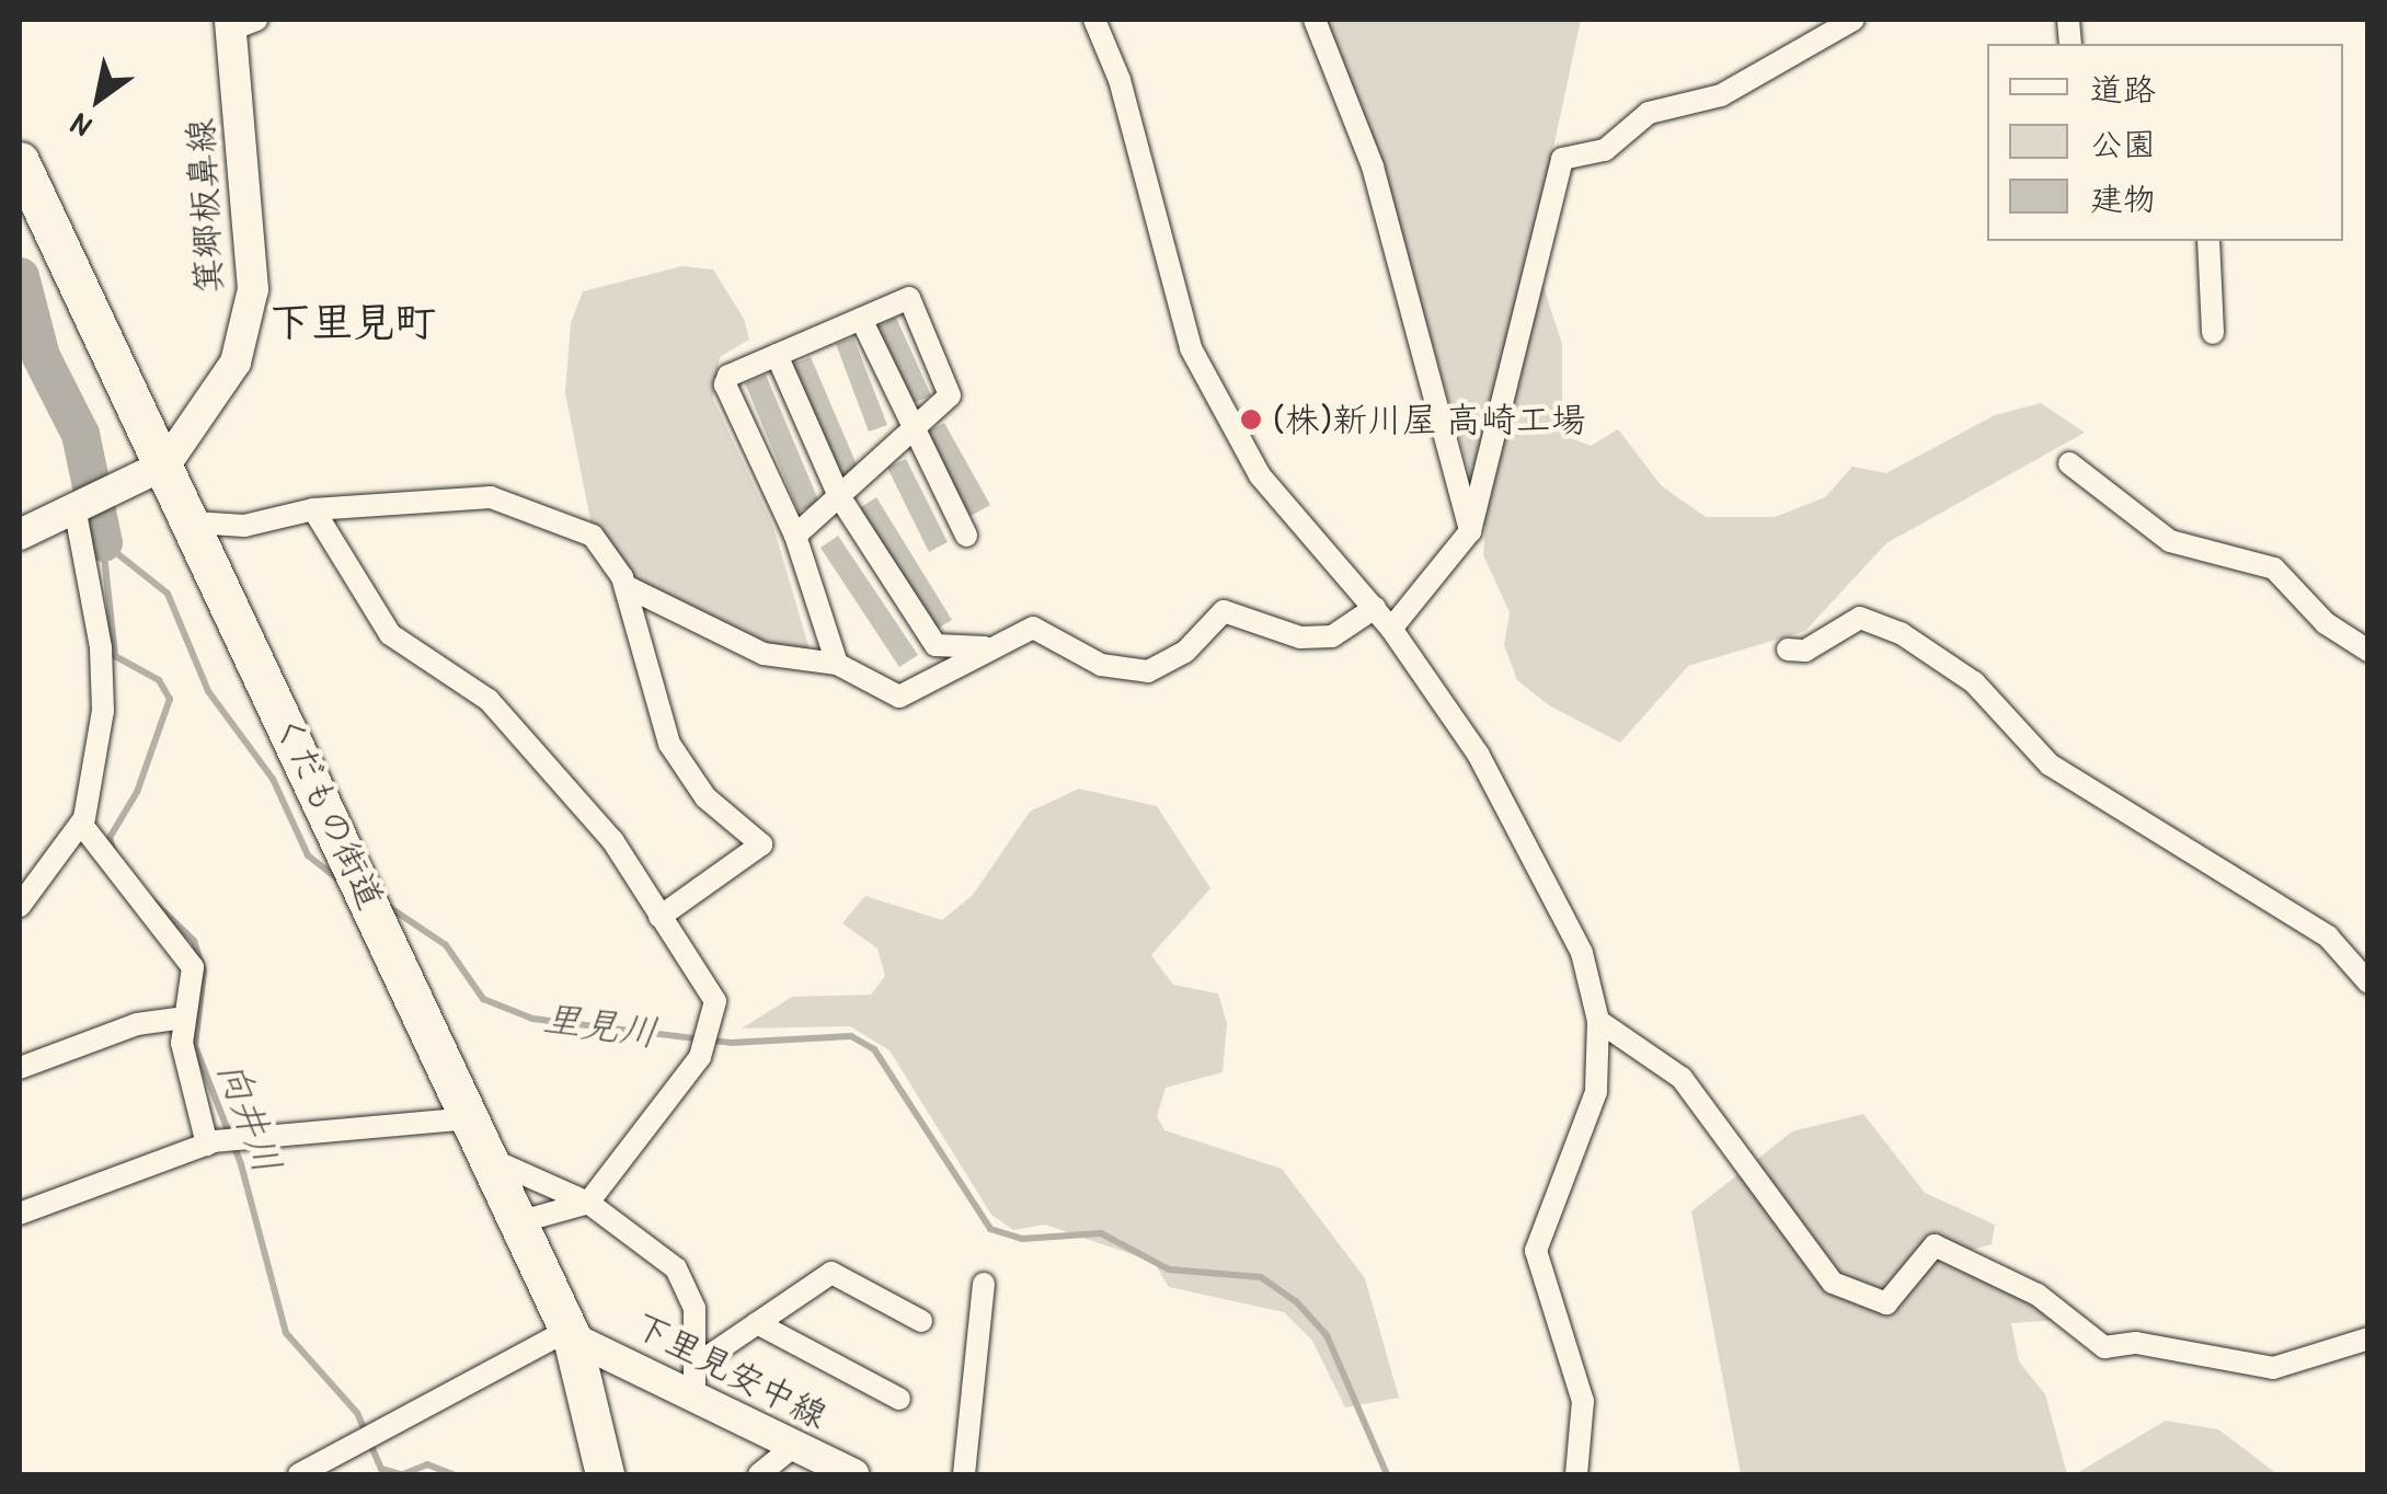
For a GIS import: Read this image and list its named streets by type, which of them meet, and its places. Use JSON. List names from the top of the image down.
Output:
{
  "streets": {
    "highway": ["くだもの街道"],
    "main road": ["箕郷板鼻線", "下里見安中線"]
  },
  "crossings": [
    ["箕郷板鼻線", "くだもの街道"],
    ["くだもの街道", "下里見安中線"]
  ],
  "districts": ["下里見町"],
  "water": ["里見川", "向井川"],
  "places": ["(株)新川屋 高崎工場"],
  "legend": ["道路", "公園", "建物"],
  "north": "bottom left"
}
